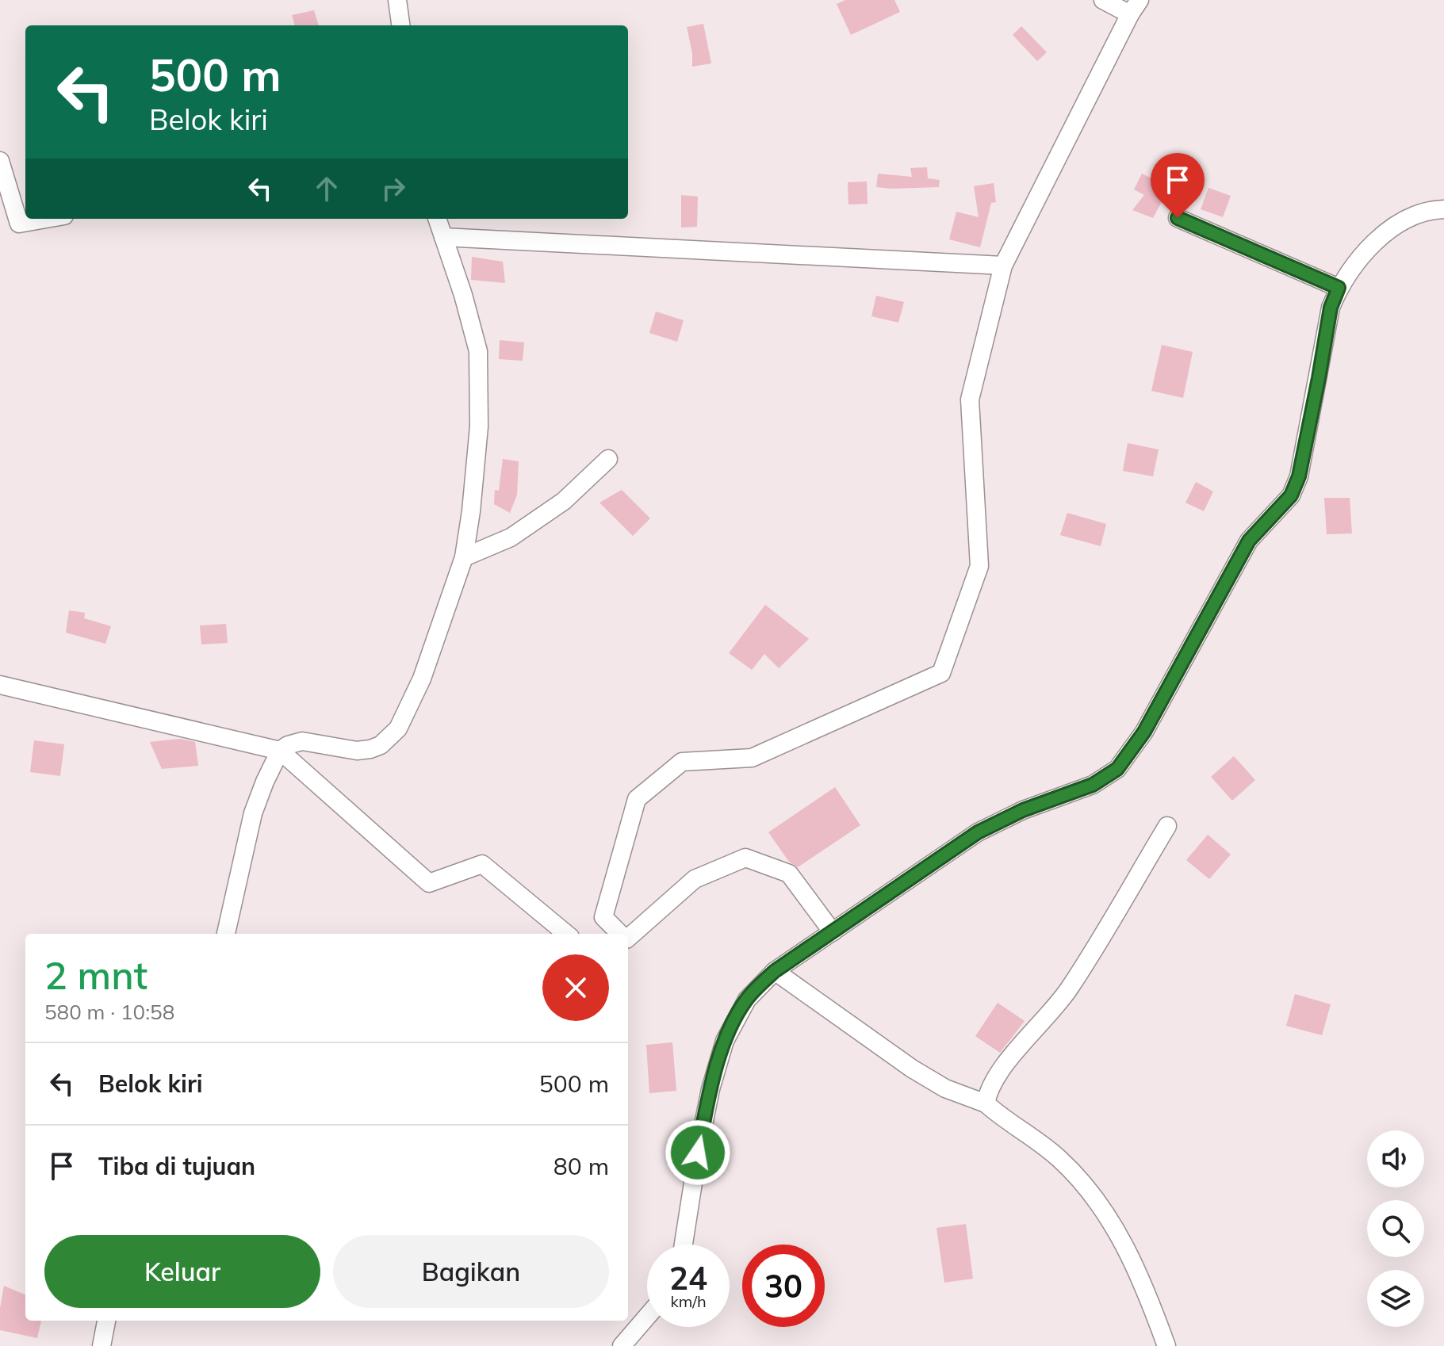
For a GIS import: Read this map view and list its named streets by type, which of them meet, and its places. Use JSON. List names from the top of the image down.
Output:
{
  "page": {
    "turn": ["500 m", "Belok kiri"],
    "heading": ["2 mnt", "580 m · 10:58"],
    "list": [
      {
        "name": "Belok kiri",
        "value": "500 m"
      },
      {
        "name": "Tiba di tujuan",
        "value": "80 m"
      }
    ],
    "buttons": ["Keluar", "Bagikan"],
    "speed": "24 km/h",
    "limit": "30"
  }
}
